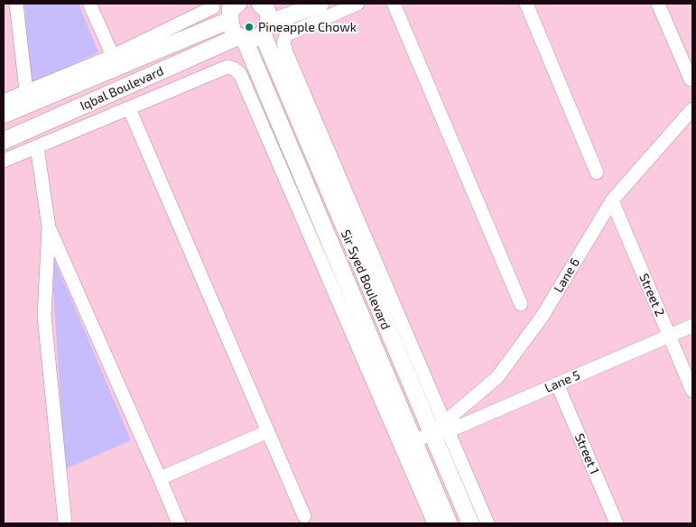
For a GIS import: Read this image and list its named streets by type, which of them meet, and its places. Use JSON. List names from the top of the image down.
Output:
{
  "streets": {
    "street": [
      "Iqbal Boulevard",
      "Lane 6",
      "Sir Syed Boulevard",
      "Street 2",
      "Lane 5",
      "Street 1"
    ]
  },
  "crossings": [
    ["Iqbal Boulevard", "Sir Syed Boulevard"],
    ["Lane 6", "Sir Syed Boulevard"],
    ["Lane 6", "Street 2"],
    ["Lane 6", "Lane 5"],
    ["Sir Syed Boulevard", "Lane 5"],
    ["Street 2", "Lane 5"],
    ["Lane 5", "Street 1"]
  ],
  "places": ["Pineapple Chowk"]
}
